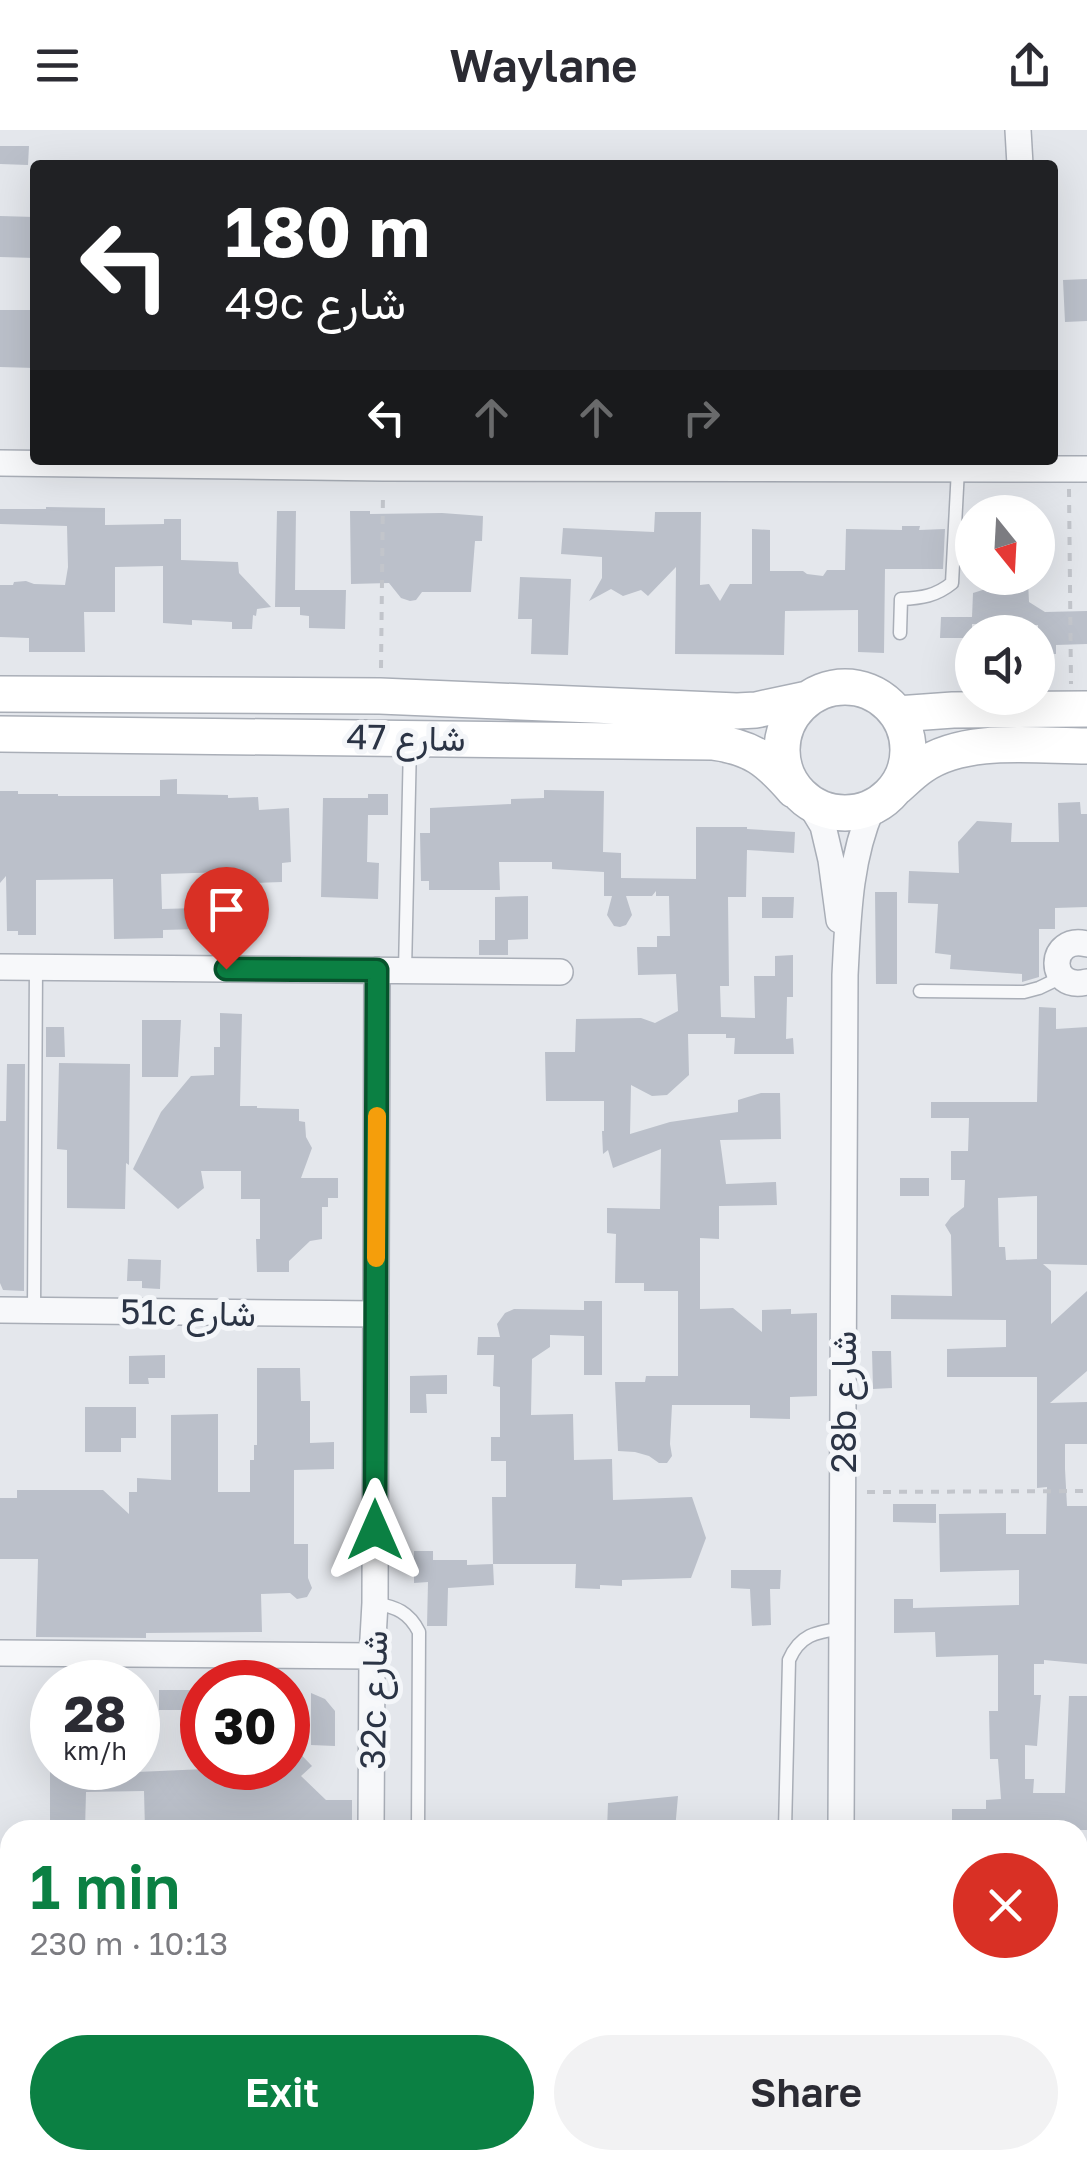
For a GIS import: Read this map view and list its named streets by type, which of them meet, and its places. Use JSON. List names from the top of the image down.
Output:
{
  "streets": {
    "street": [
      "شارع 47",
      "51c شارع",
      "28b شارع",
      "32c شارع"
    ]
  },
  "crossings": [
    ["شارع 47", "28b شارع"],
    ["51c شارع", "32c شارع"]
  ],
  "north": "bottom",
  "page": {
    "header": "Waylane",
    "turn": ["180 m", "49c شارع"],
    "speed": "28 km/h",
    "limit": "30",
    "heading": ["1 min", "230 m · 10:13"],
    "buttons": ["Exit", "Share"]
  }
}
